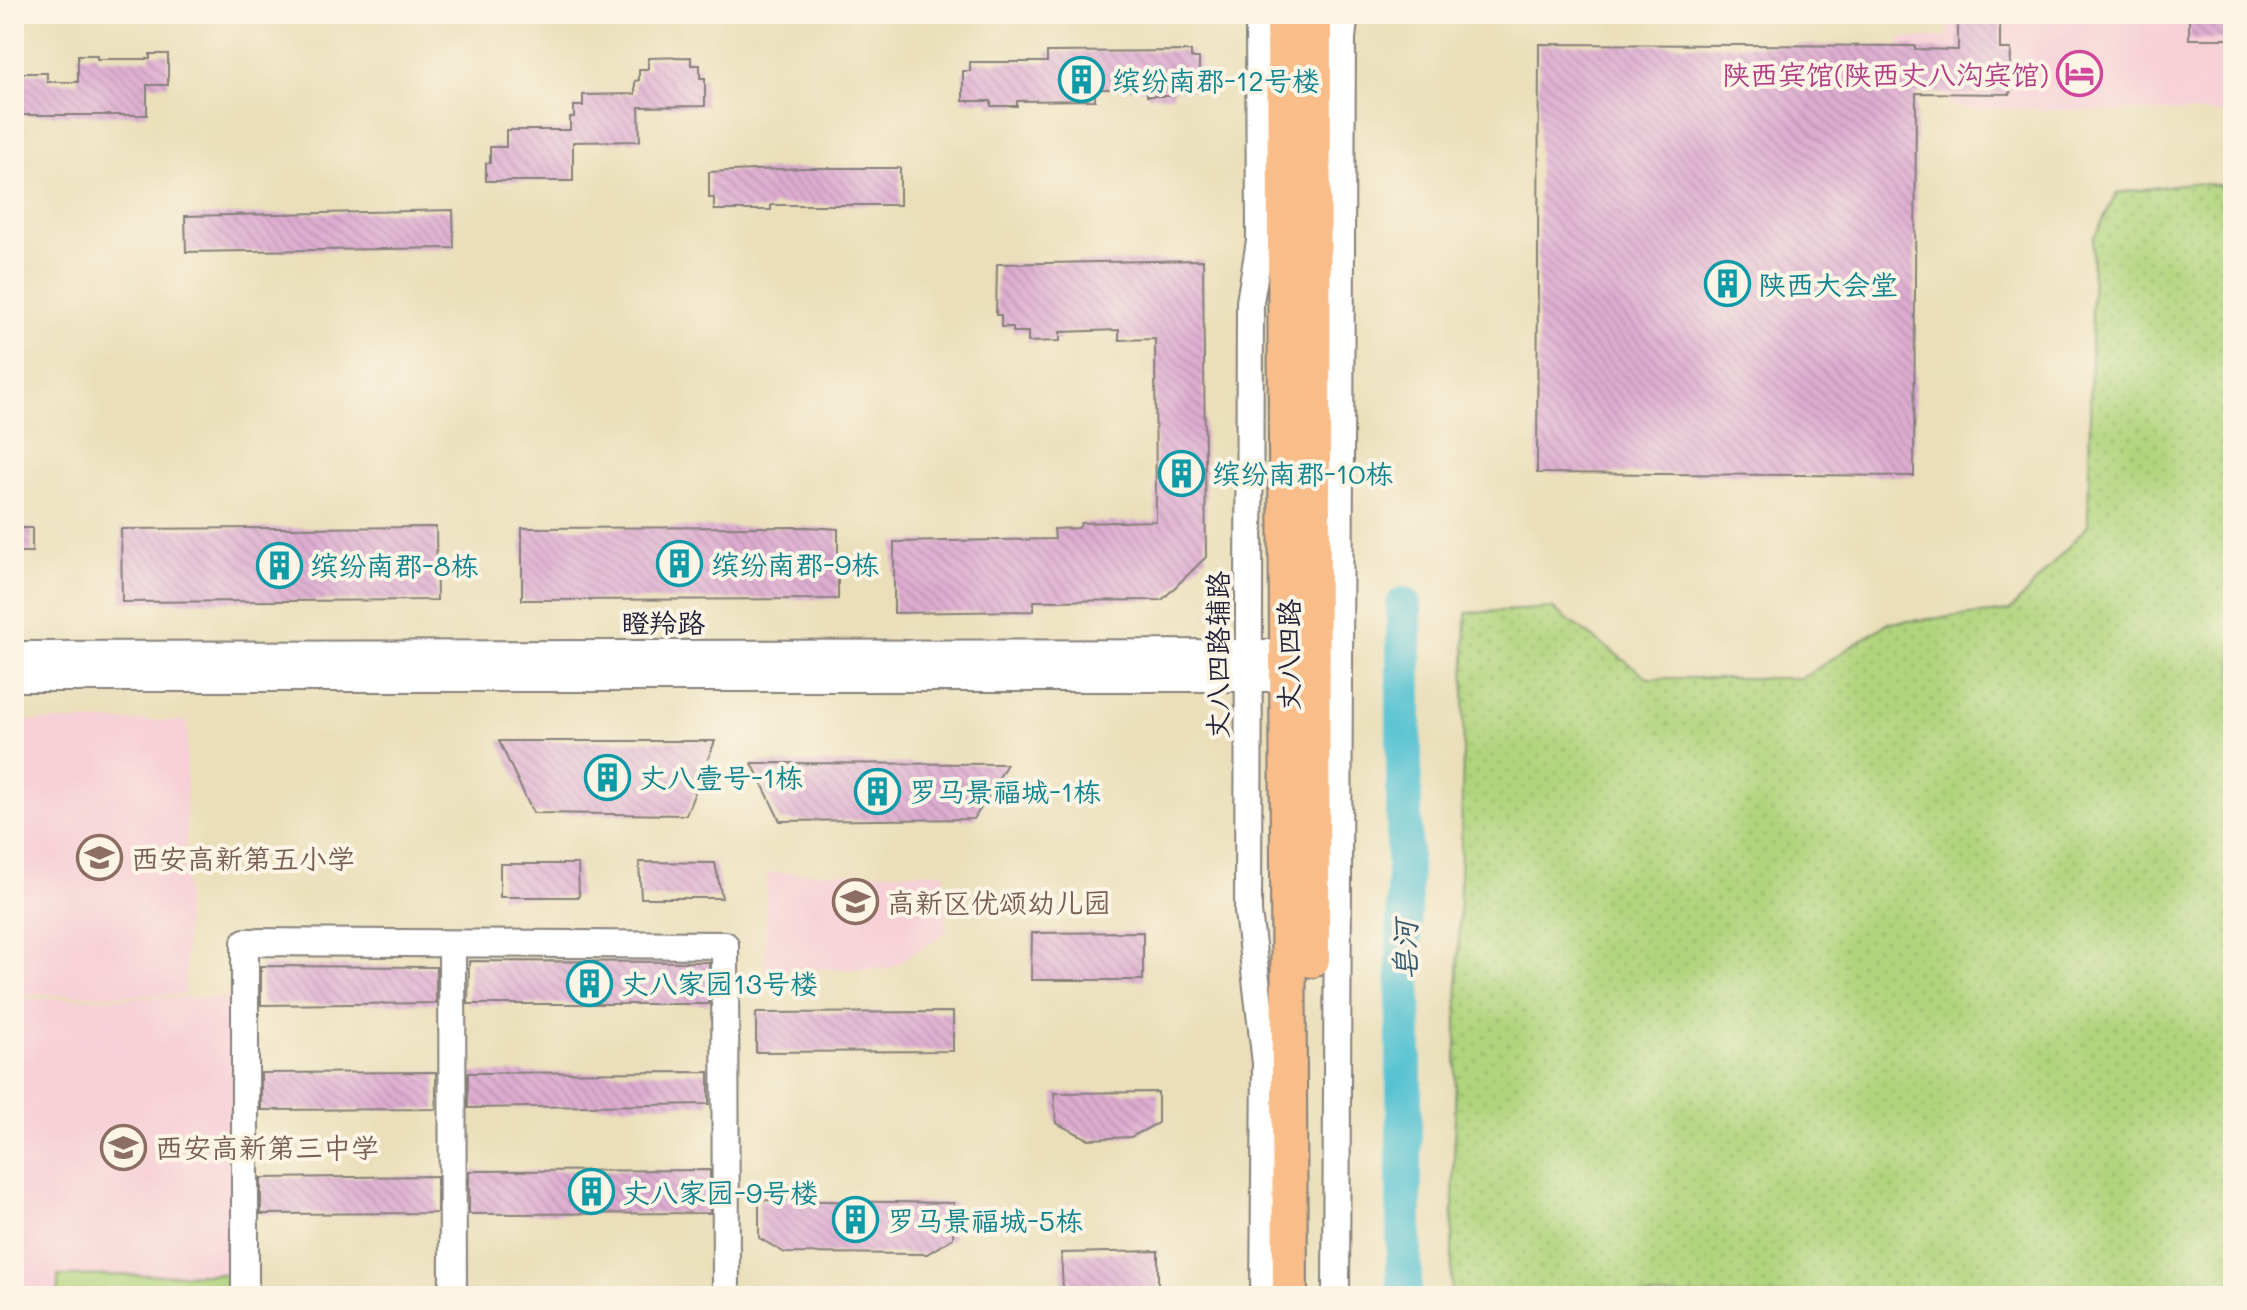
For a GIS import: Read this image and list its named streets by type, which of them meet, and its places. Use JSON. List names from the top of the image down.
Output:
{
  "streets": {
    "main road": ["丈八四路"],
    "street": ["瞪羚路", "丈八四路辅路"]
  },
  "crossings": [
    ["瞪羚路", "丈八四路辅路"],
    ["瞪羚路", "丈八四路"]
  ],
  "water": ["皂河"],
  "places": {
    "hotel": ["陕西宾馆(陕西丈八沟宾馆)"],
    "building": [
      "缤纷南郡-12号楼",
      "陕西大会堂",
      "缤纷南郡-10栋",
      "缤纷南郡-9栋",
      "缤纷南郡-8栋",
      "丈八壹号-1栋",
      "罗马景福城-1栋",
      "丈八家园13号楼",
      "丈八家园-9号楼",
      "罗马景福城-5栋"
    ],
    "school or university": ["西安高新第五小学", "高新区优颂幼儿园", "西安高新第三中学"]
  }
}
